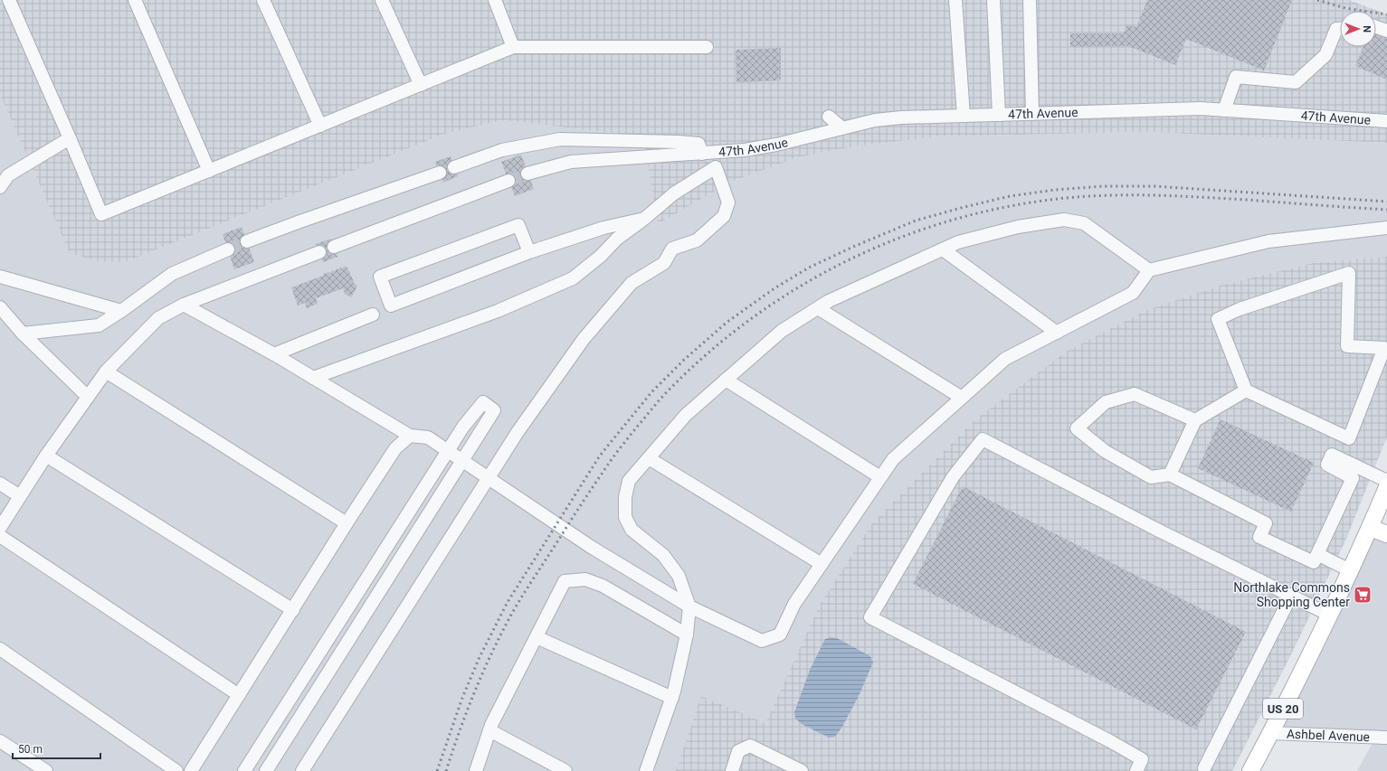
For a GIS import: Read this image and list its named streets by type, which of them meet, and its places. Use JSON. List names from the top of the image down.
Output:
{
  "streets": {
    "main road": ["US 20"],
    "street": ["47th Avenue", "Ashbel Avenue"]
  },
  "crossings": [
    ["US 20", "Ashbel Avenue"]
  ],
  "places": {
    "supermarket": ["Northlake Commons Shopping Center"]
  },
  "scale_bar": "50 m",
  "north": "right"
}
